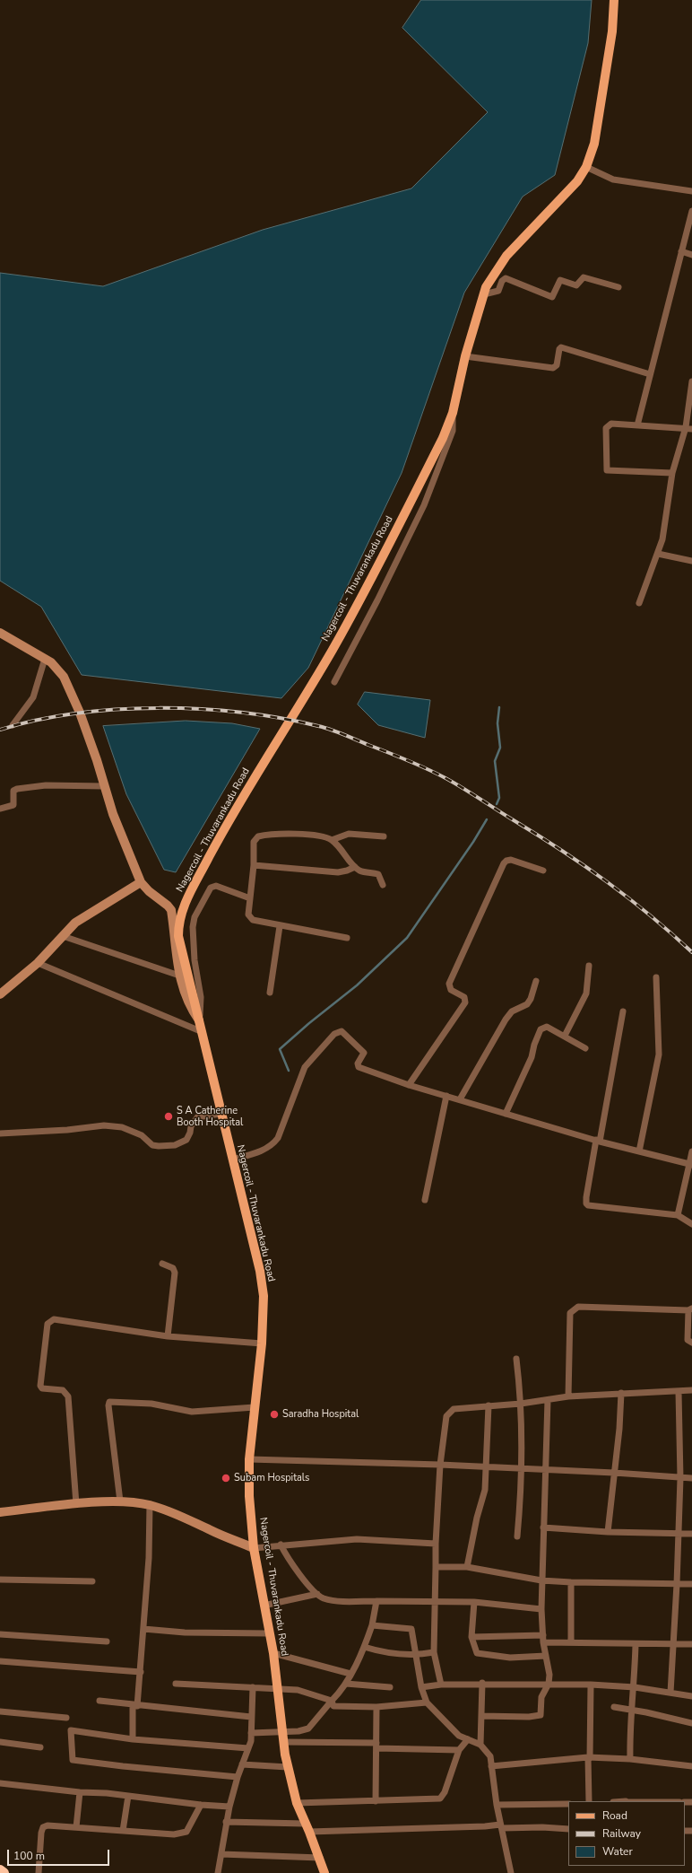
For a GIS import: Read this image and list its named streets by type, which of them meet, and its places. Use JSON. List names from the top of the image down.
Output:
{
  "streets": {
    "main road": ["Nagercoil - Thuvarankadu Road"]
  },
  "places": ["S A Catherine Booth Hospital", "Saradha Hospital", "Subam Hospitals"],
  "legend": ["Road", "Railway", "Water"],
  "scale_bar": "100 m"
}
